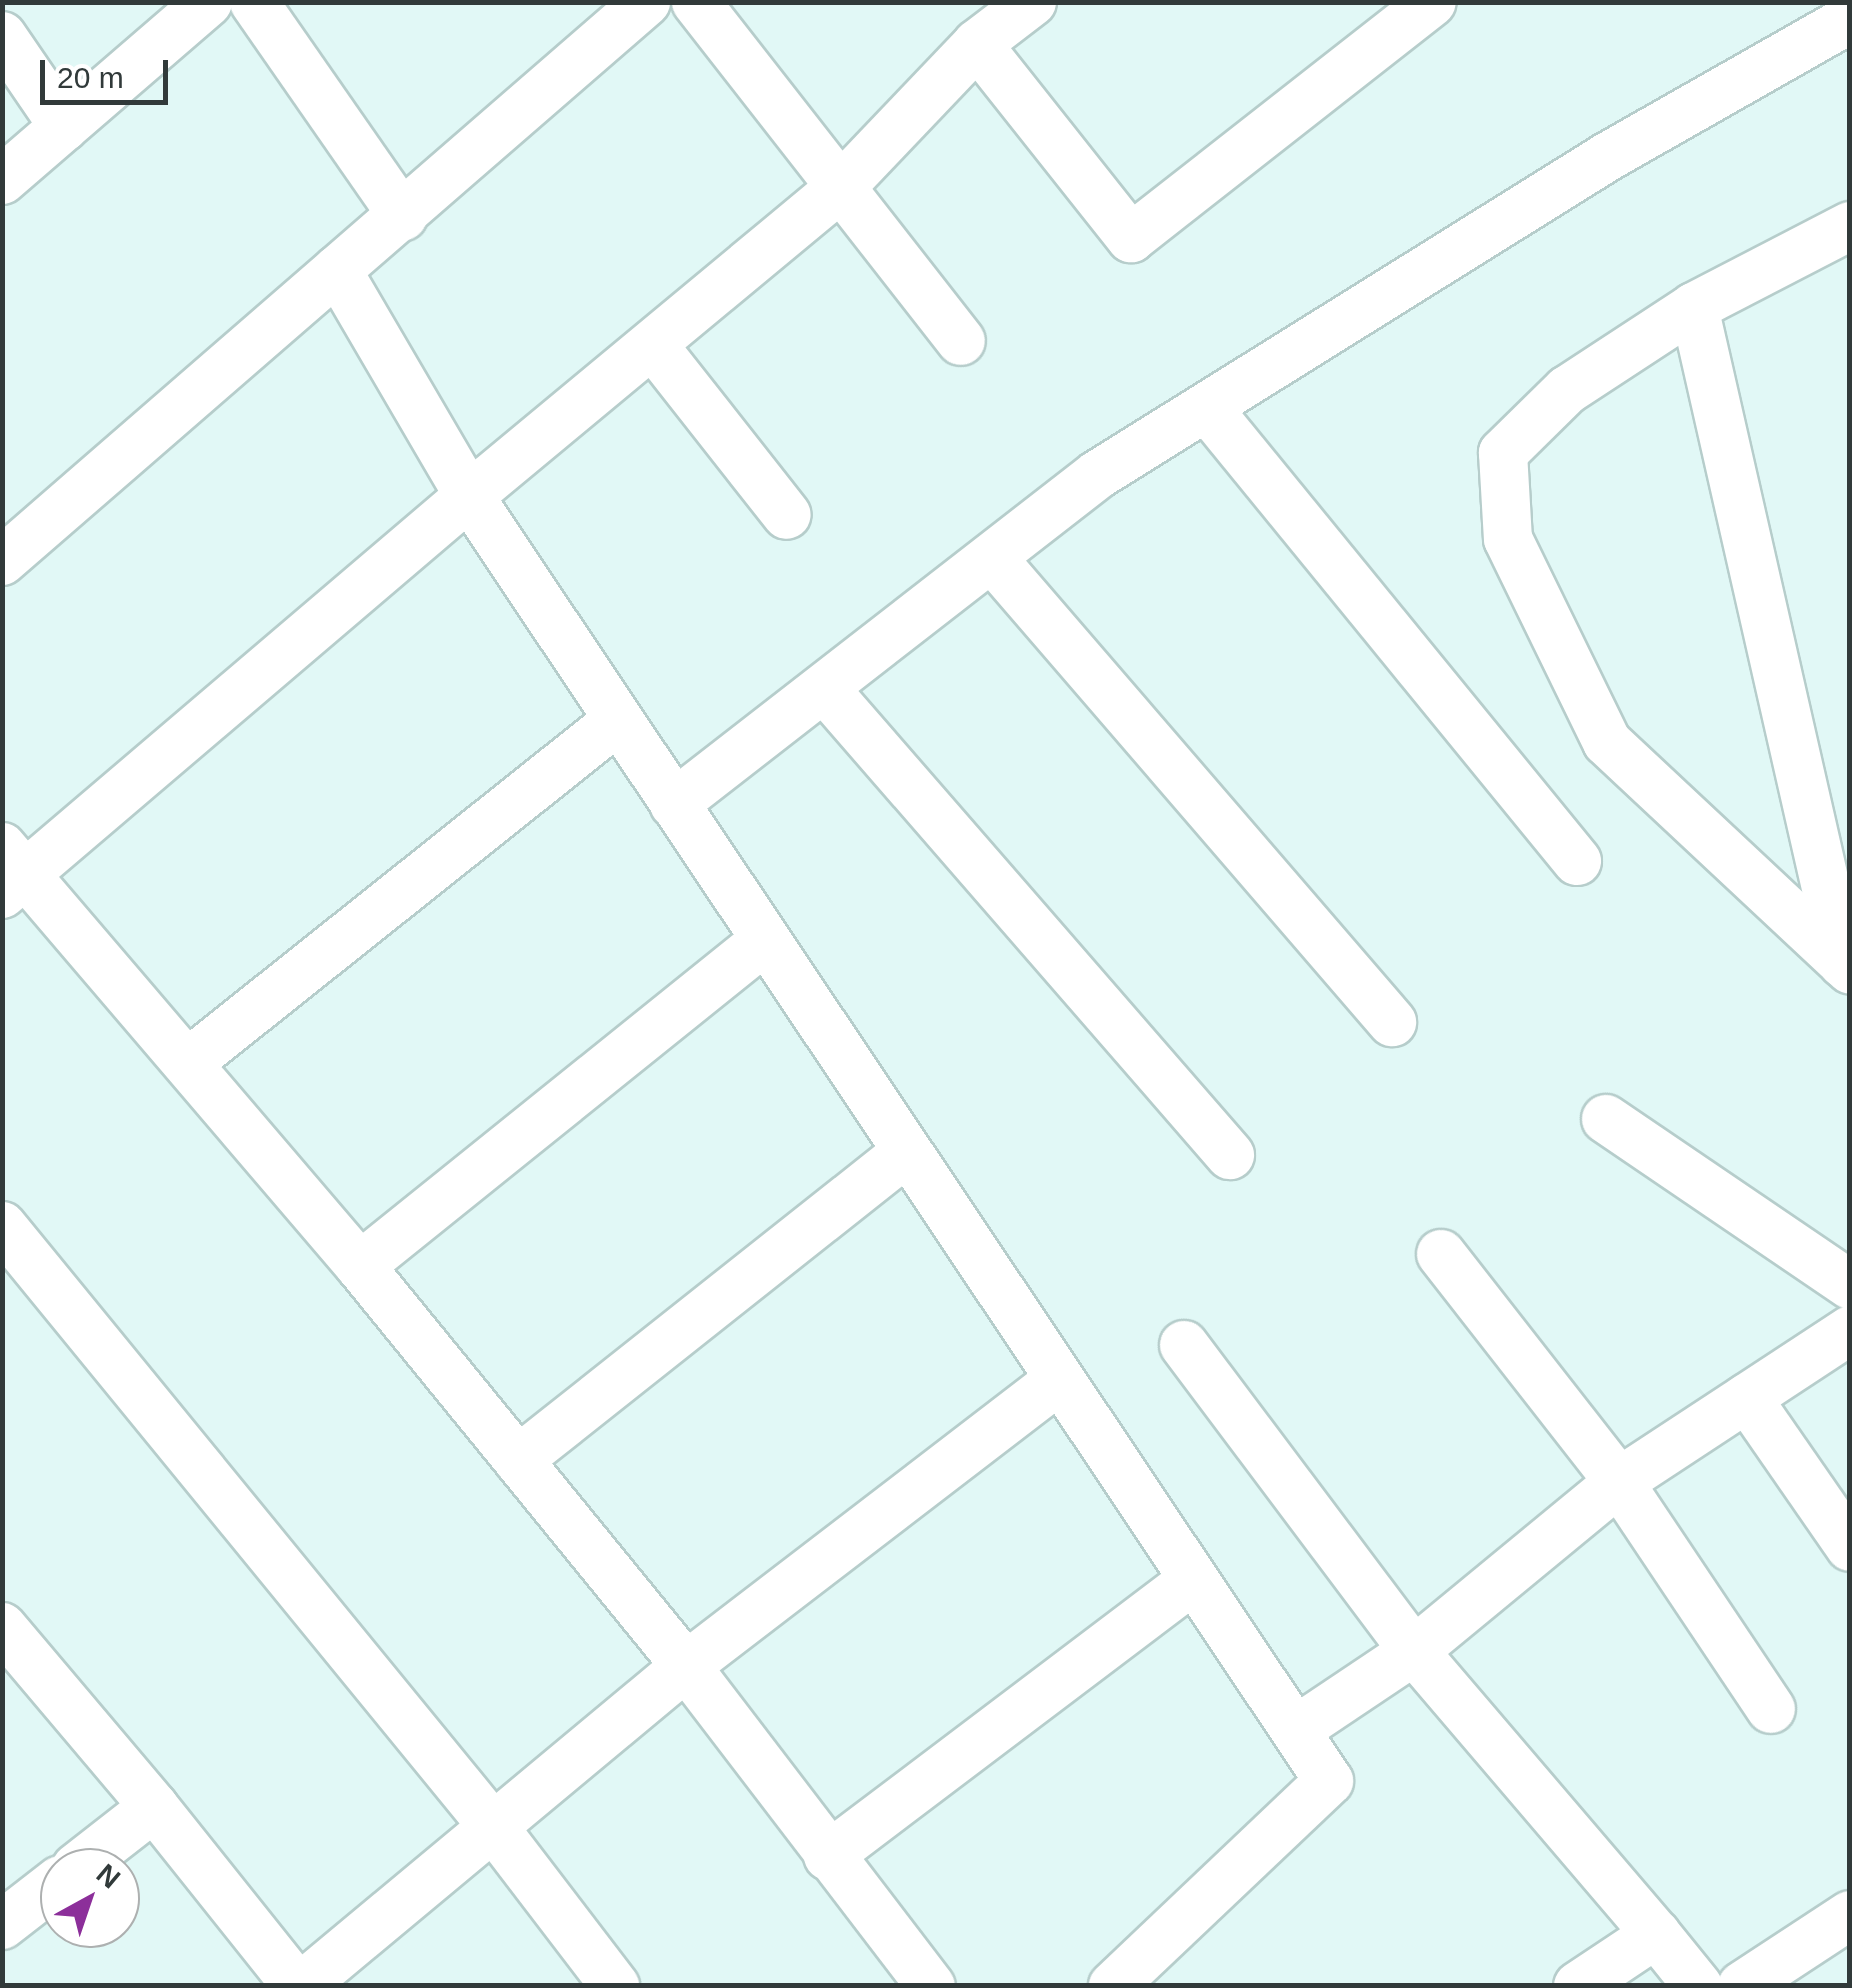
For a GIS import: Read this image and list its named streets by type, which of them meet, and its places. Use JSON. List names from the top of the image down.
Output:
{
  "scale_bar": "20 m",
  "north": "top right"
}
